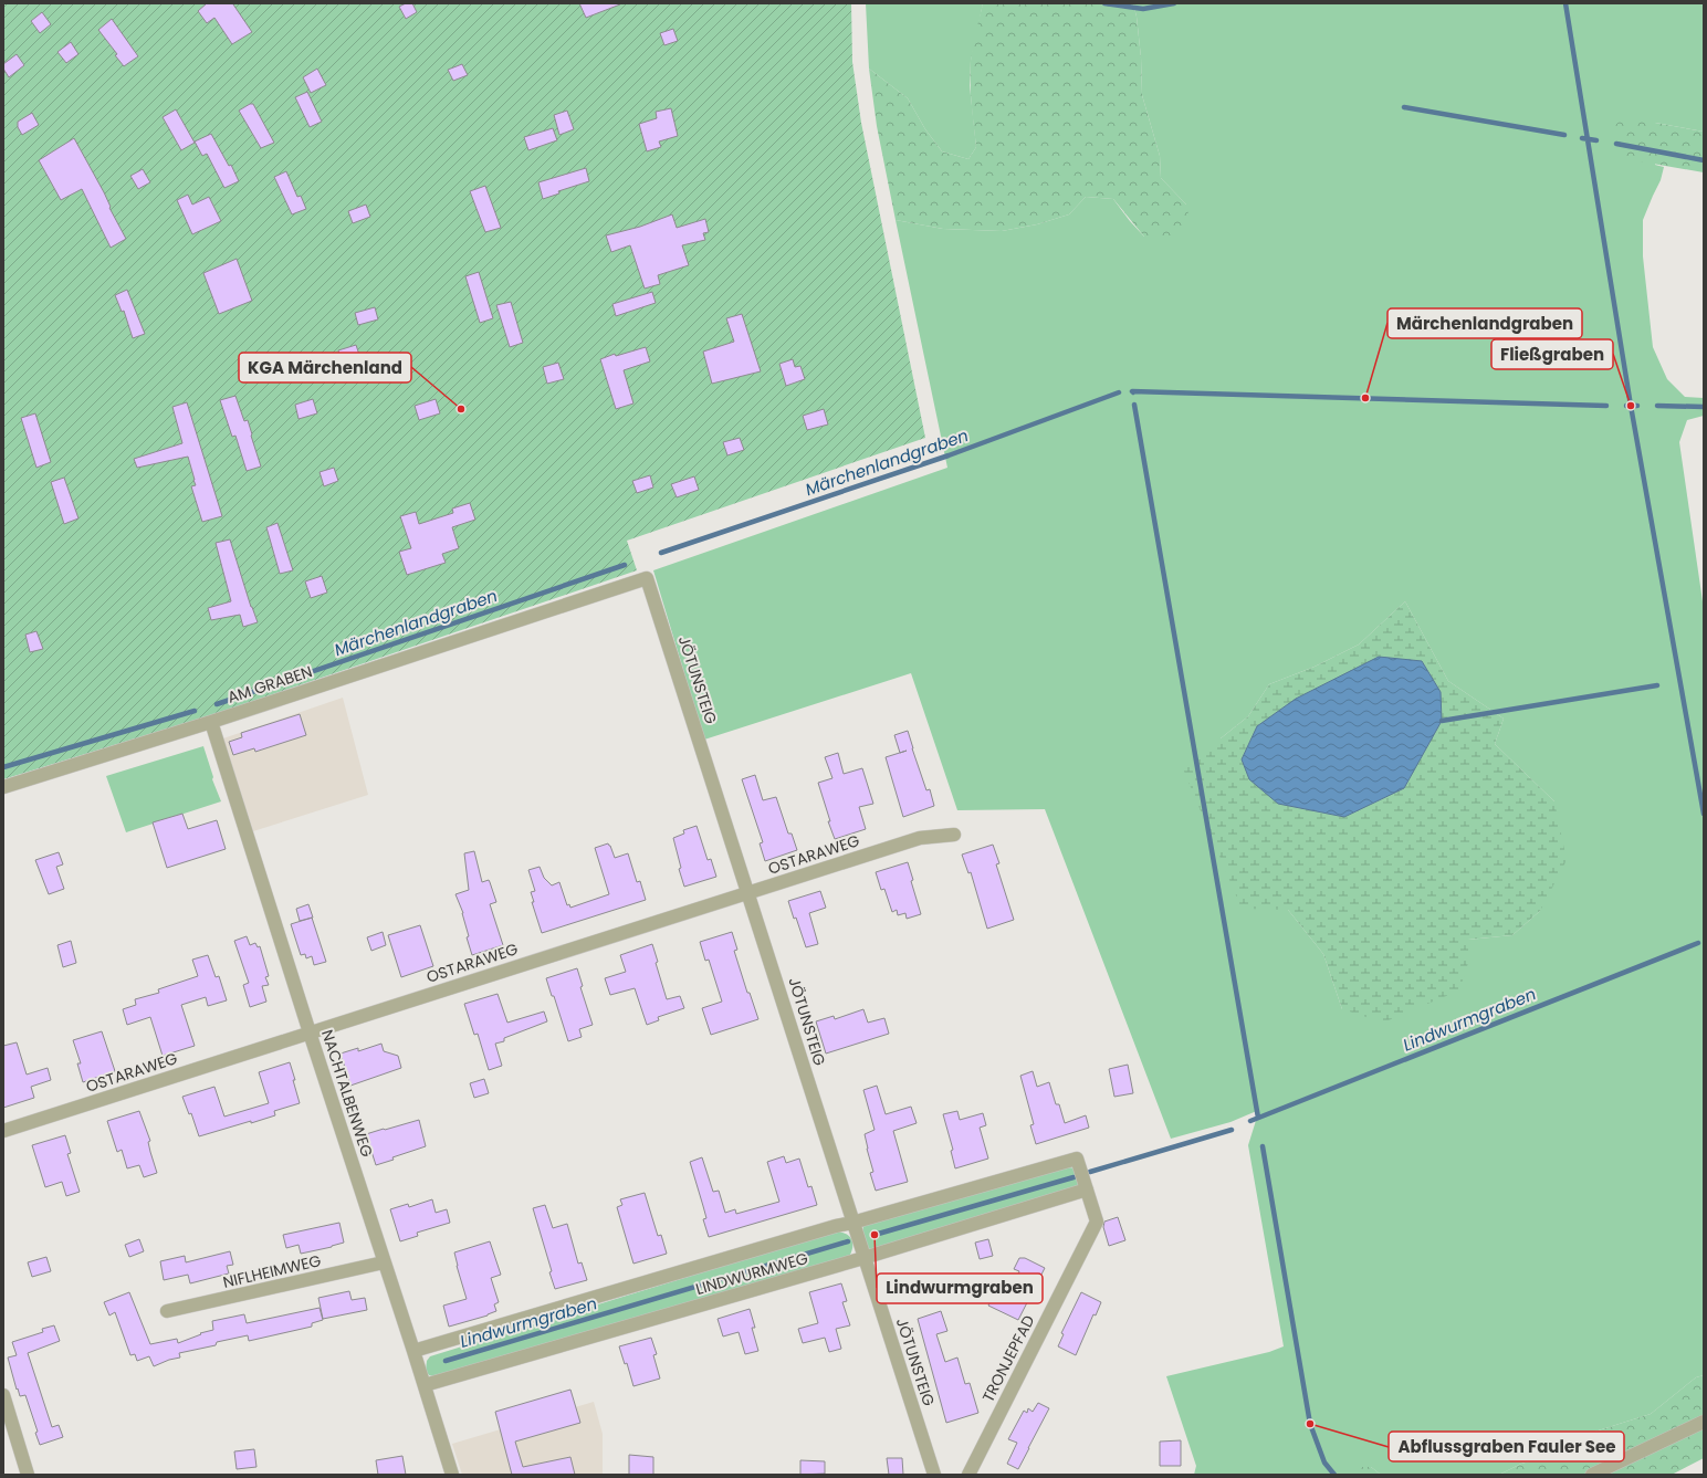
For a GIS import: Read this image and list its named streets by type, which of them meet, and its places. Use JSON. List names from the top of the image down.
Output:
{
  "streets": {
    "street": [
      "JÖTUNSTEIG",
      "AM GRABEN",
      "OSTARAWEG",
      "NACHTALBENWEG",
      "NIFLHEIMWEG",
      "LINDWURMWEG",
      "TRONJEPFAD"
    ]
  },
  "crossings": [
    ["JÖTUNSTEIG", "AM GRABEN"],
    ["JÖTUNSTEIG", "OSTARAWEG"],
    ["JÖTUNSTEIG", "LINDWURMWEG"],
    ["AM GRABEN", "NACHTALBENWEG"],
    ["OSTARAWEG", "NACHTALBENWEG"],
    ["NACHTALBENWEG", "NIFLHEIMWEG"],
    ["NACHTALBENWEG", "LINDWURMWEG"],
    ["LINDWURMWEG", "TRONJEPFAD"]
  ],
  "water": ["Märchenlandgraben", "Lindwurmgraben"],
  "places": [
    "Märchenlandgraben",
    "Fließgraben",
    "KGA Märchenland",
    "Lindwurmgraben",
    "Abflussgraben Fauler See"
  ]
}
